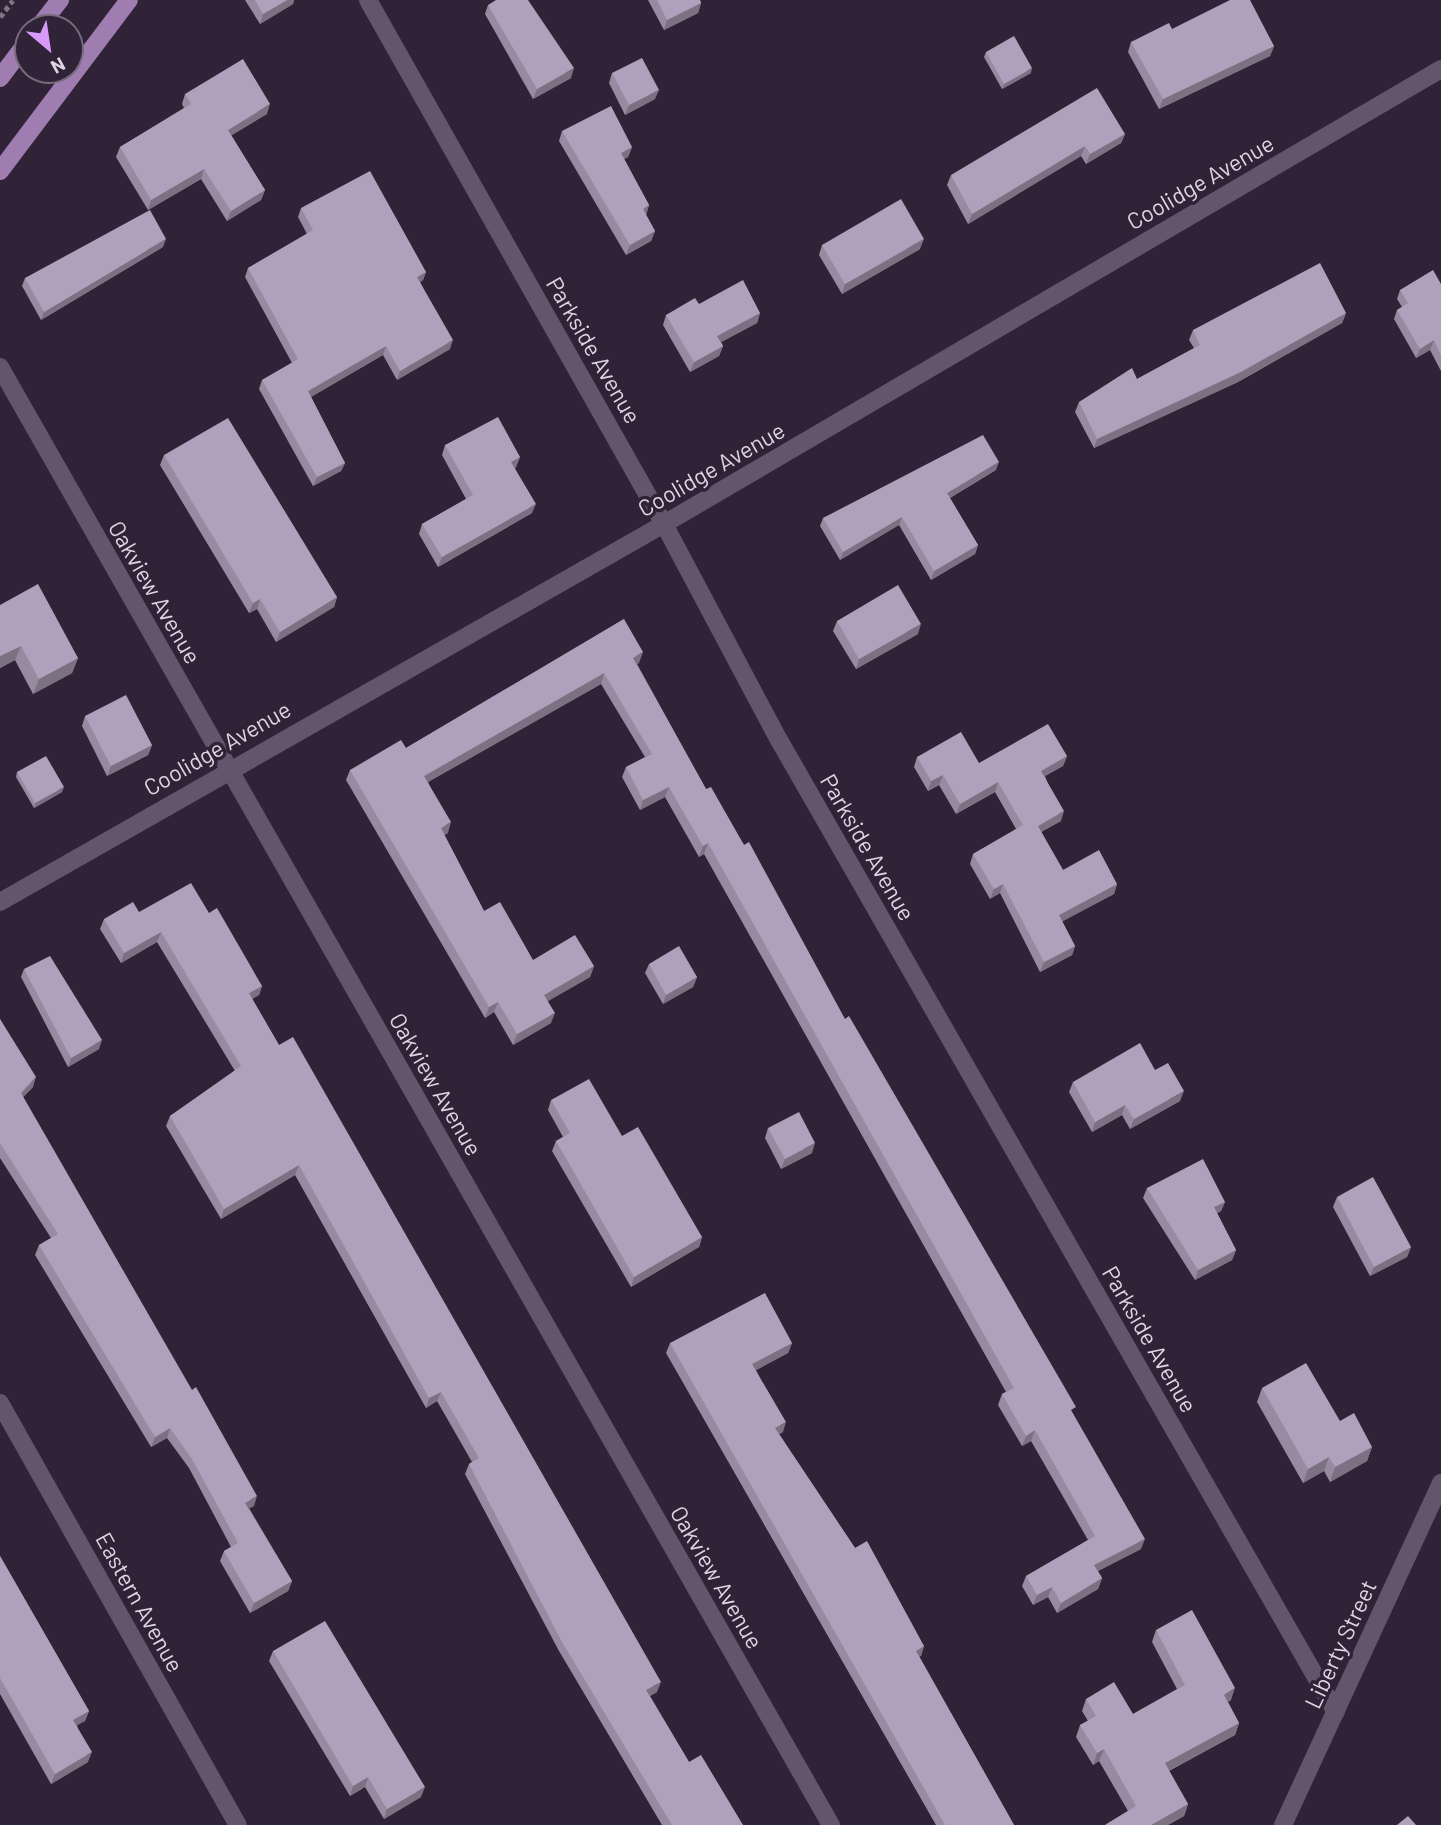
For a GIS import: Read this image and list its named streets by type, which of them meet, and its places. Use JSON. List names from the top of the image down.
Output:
{
  "streets": {
    "street": [
      "Coolidge Avenue",
      "Parkside Avenue",
      "Oakview Avenue",
      "Eastern Avenue",
      "Liberty Street"
    ]
  },
  "crossings": [
    ["Coolidge Avenue", "Parkside Avenue"],
    ["Coolidge Avenue", "Oakview Avenue"],
    ["Parkside Avenue", "Liberty Street"]
  ],
  "north": "bottom right"
}
